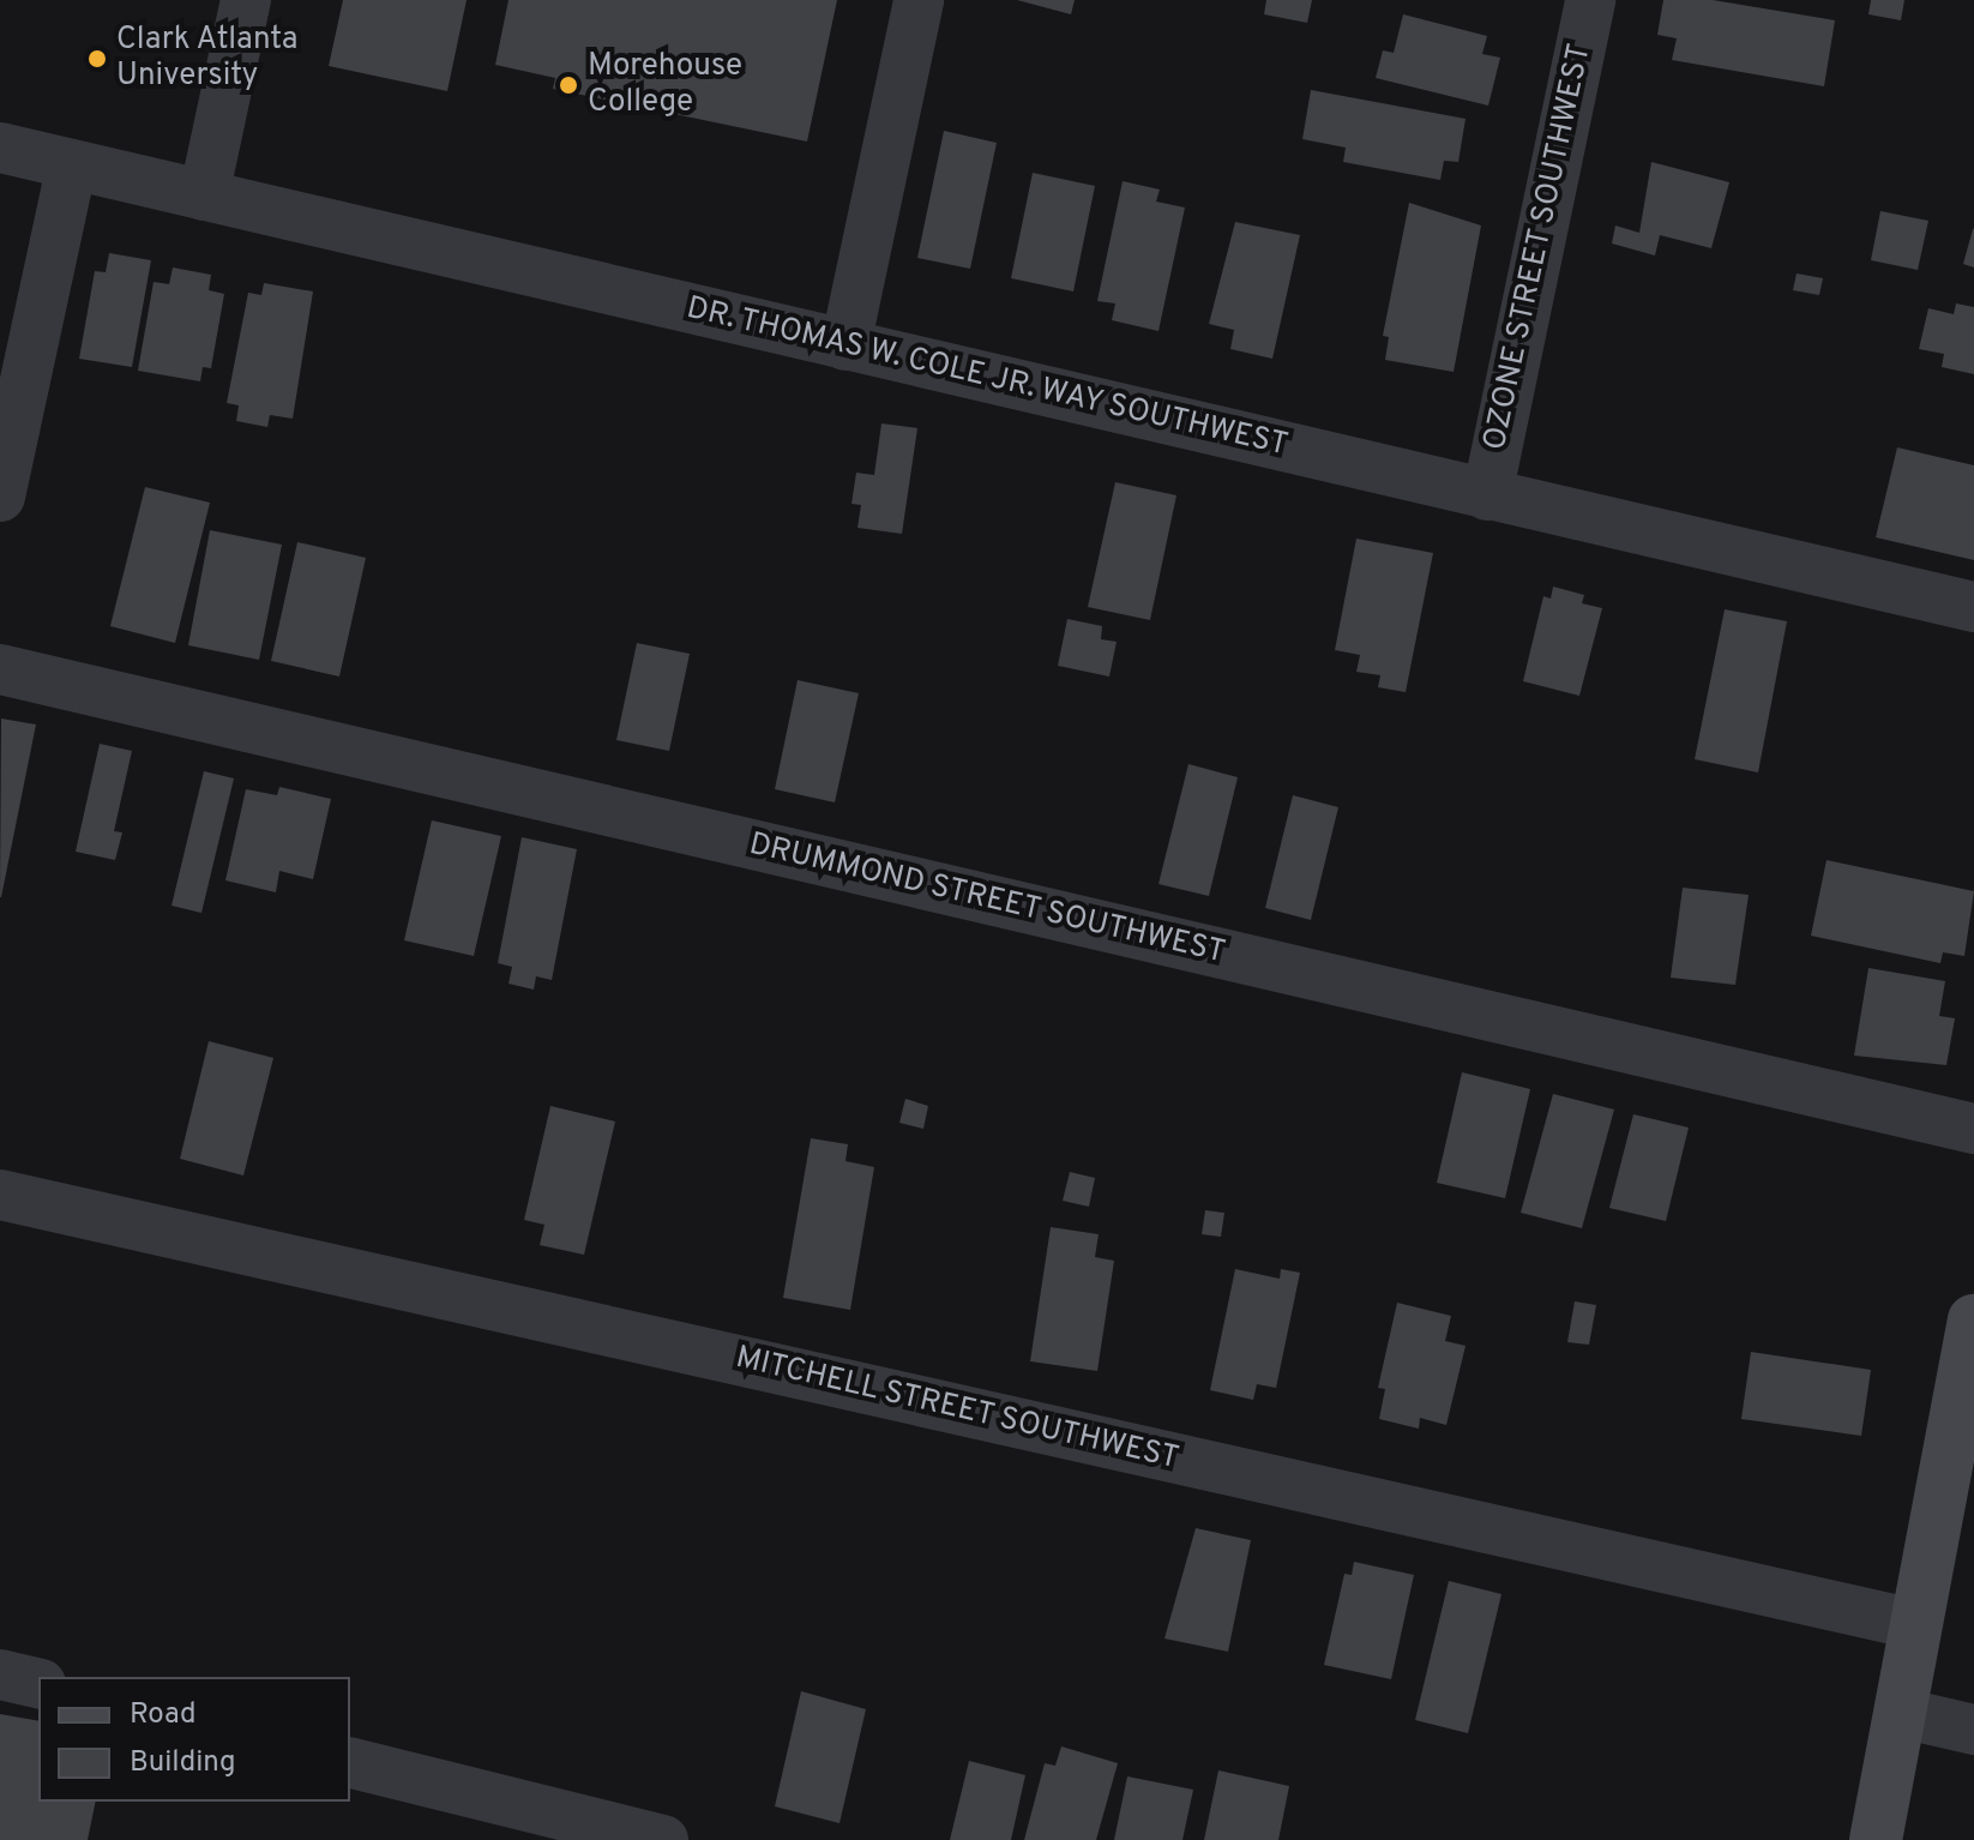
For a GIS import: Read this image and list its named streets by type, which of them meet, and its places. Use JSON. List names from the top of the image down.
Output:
{
  "streets": {
    "street": [
      "OZONE STREET SOUTHWEST",
      "DR. THOMAS W. COLE JR. WAY SOUTHWEST",
      "DRUMMOND STREET SOUTHWEST",
      "MITCHELL STREET SOUTHWEST"
    ]
  },
  "crossings": [
    ["OZONE STREET SOUTHWEST", "DR. THOMAS W. COLE JR. WAY SOUTHWEST"]
  ],
  "places": ["Clark Atlanta University", "Morehouse College"],
  "legend": ["Road", "Building"]
}
